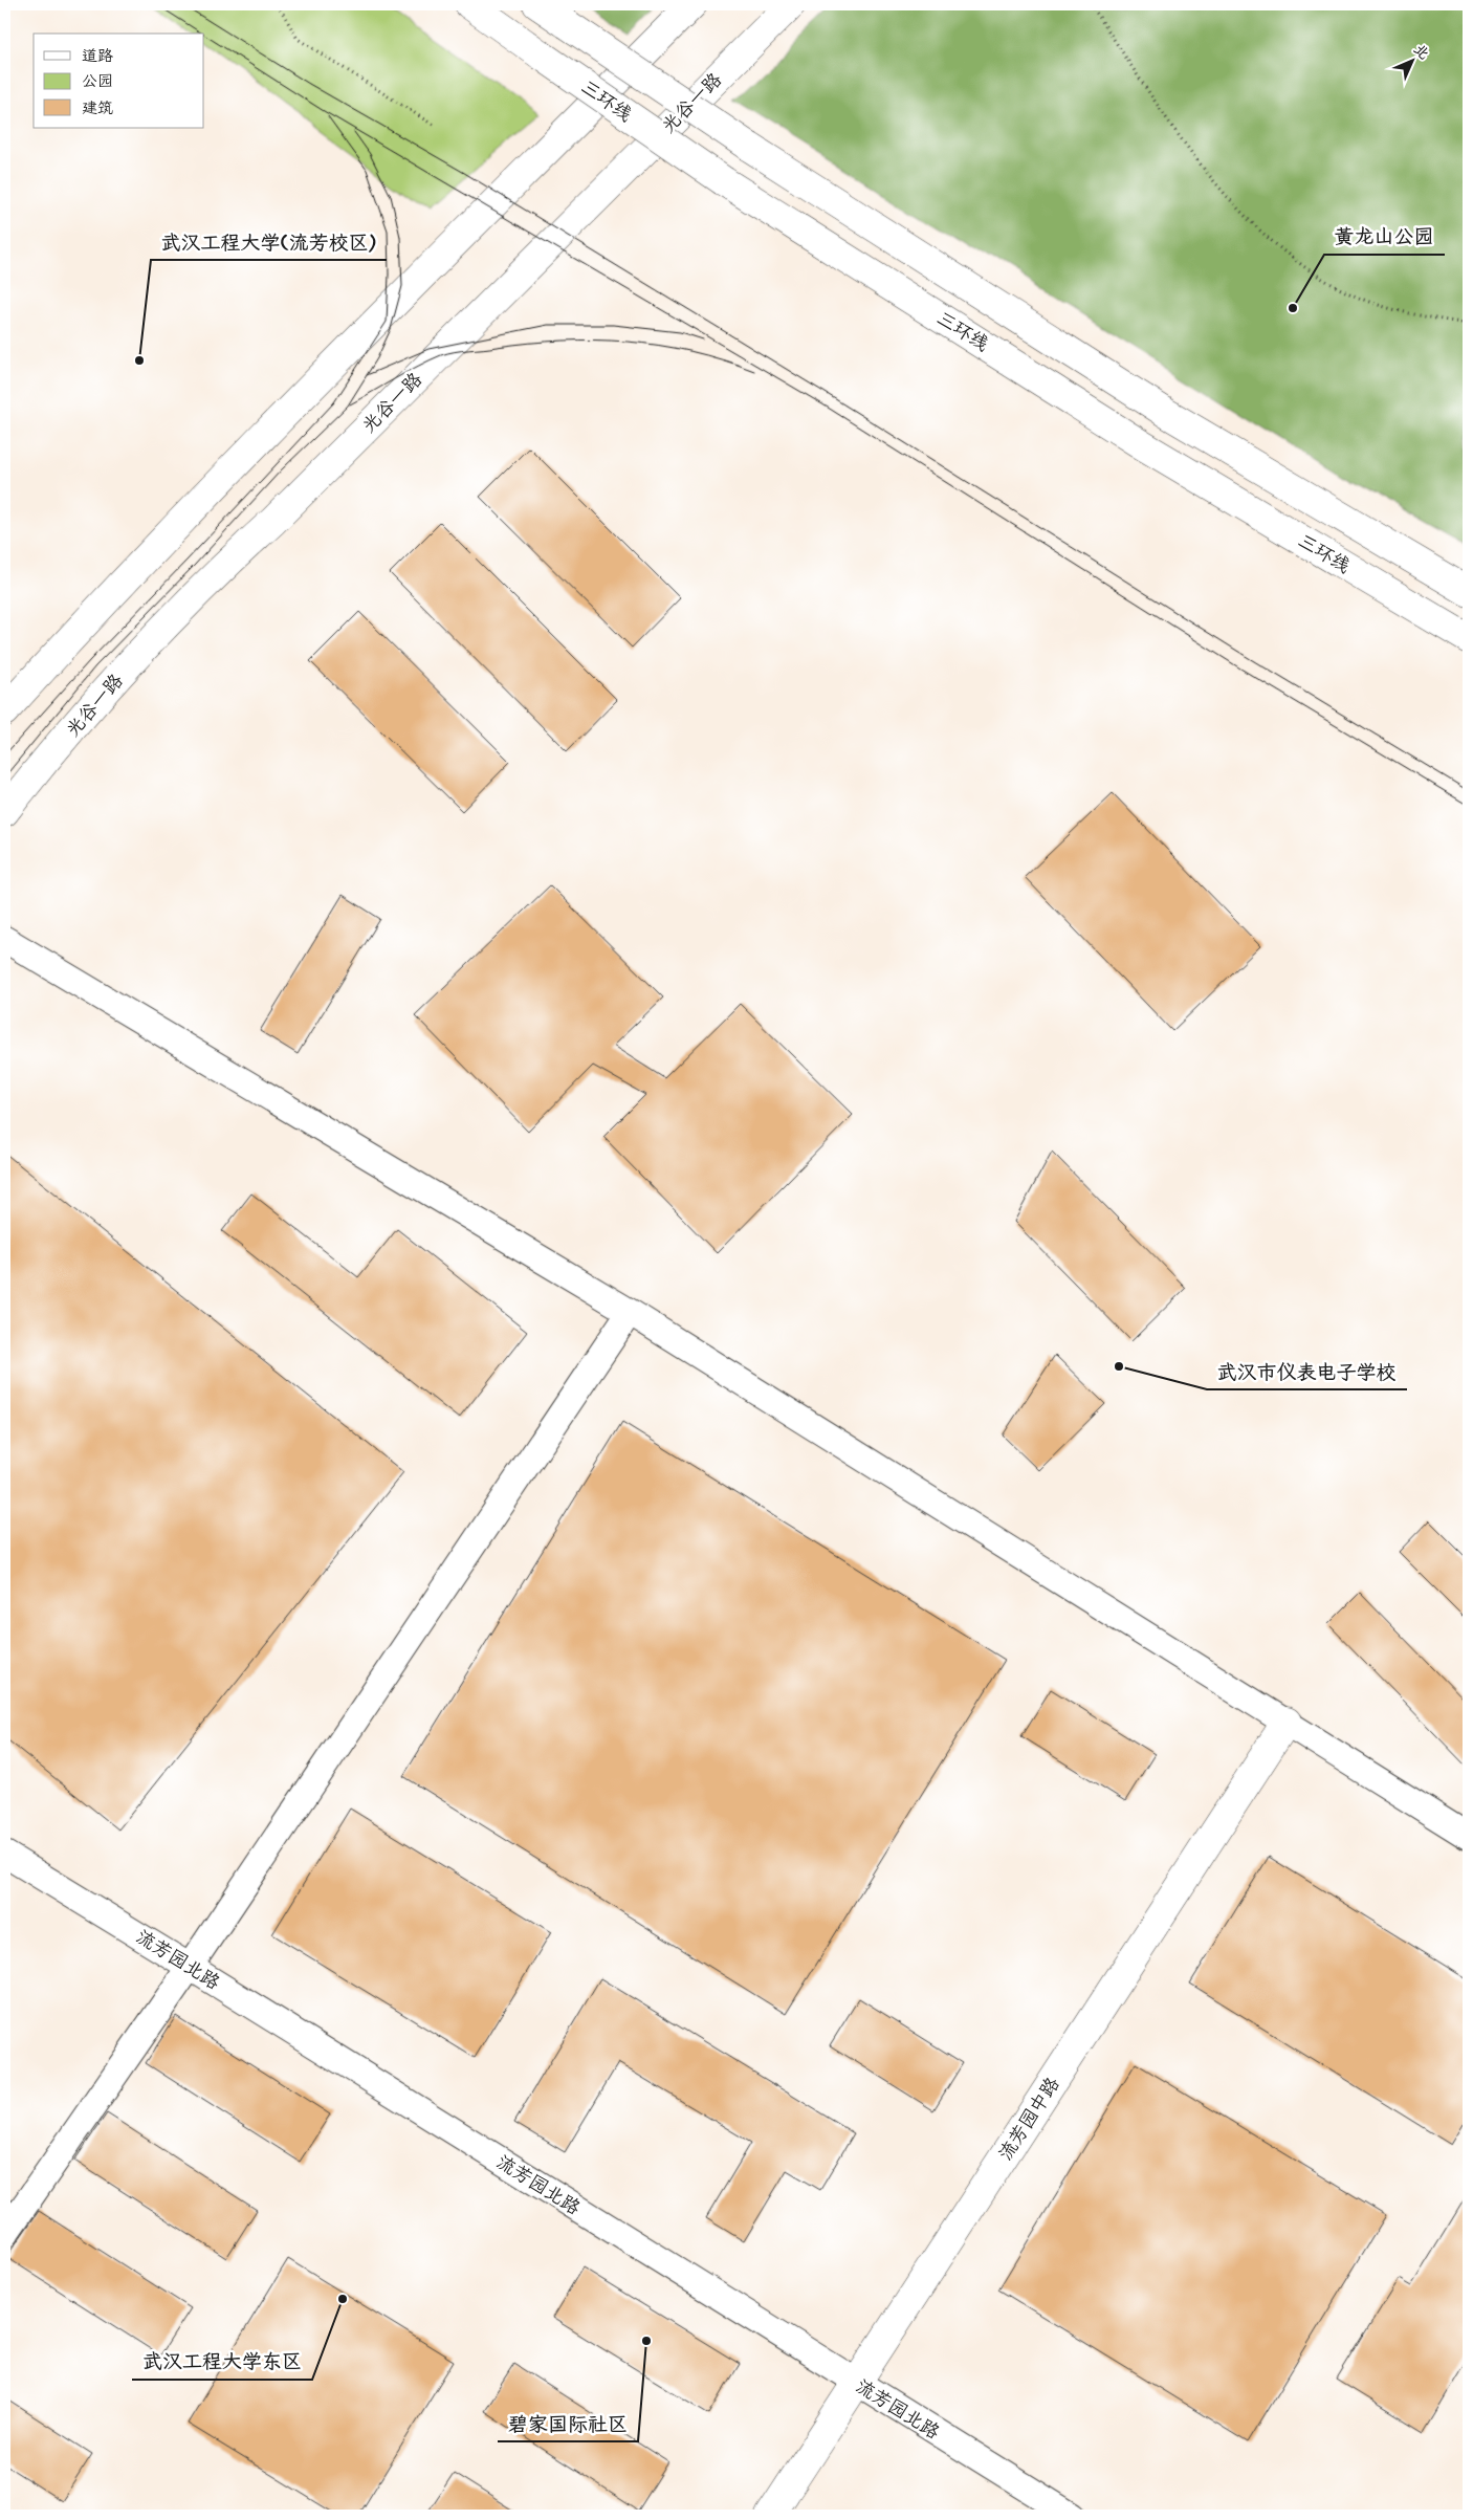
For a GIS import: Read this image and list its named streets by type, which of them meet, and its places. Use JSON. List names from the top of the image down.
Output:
{
  "streets": {
    "main road": ["三环线", "光谷一路", "流芳园中路"],
    "street": ["流芳园北路"]
  },
  "crossings": [
    ["流芳园北路", "流芳园中路"]
  ],
  "places": [
    "黄龙山公园",
    "武汉工程大学(流芳校区)",
    "武汉市仪表电子学校",
    "武汉工程大学东区",
    "碧家国际社区"
  ],
  "legend": ["道路", "公园", "建筑"],
  "north": "top right"
}
